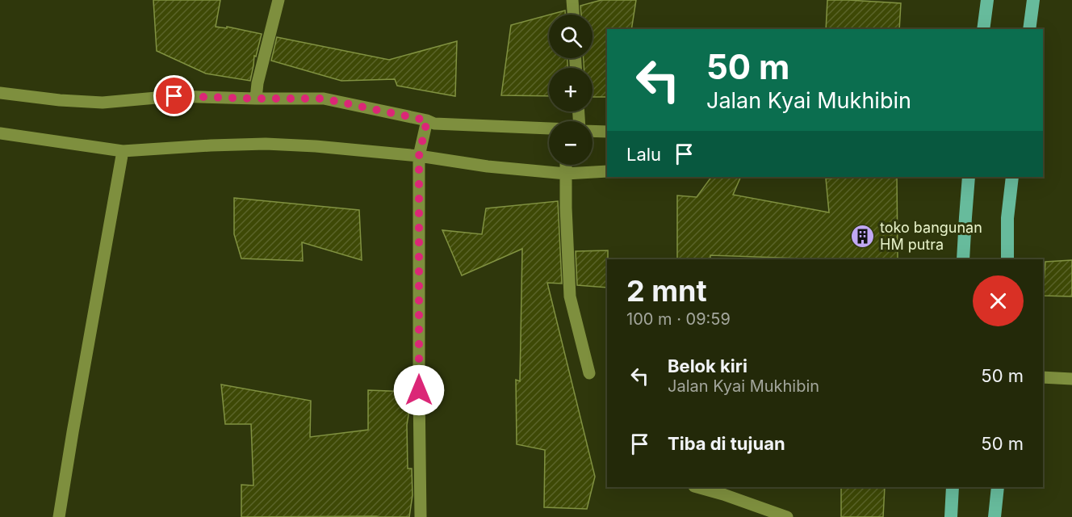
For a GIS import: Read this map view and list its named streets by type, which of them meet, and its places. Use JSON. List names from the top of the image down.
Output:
{
  "places": {
    "building": ["toko bangunan HM putra"]
  },
  "page": {
    "map_buttons": ["+", "−"],
    "turn": ["50 m", "Jalan Kyai Mukhibin"],
    "then": "Lalu",
    "heading": ["2 mnt", "100 m · 09:59"],
    "list": [
      {
        "name": "Belok kiri",
        "note": "Jalan Kyai Mukhibin",
        "value": "50 m"
      },
      {
        "name": "Tiba di tujuan",
        "value": "50 m"
      }
    ]
  }
}
